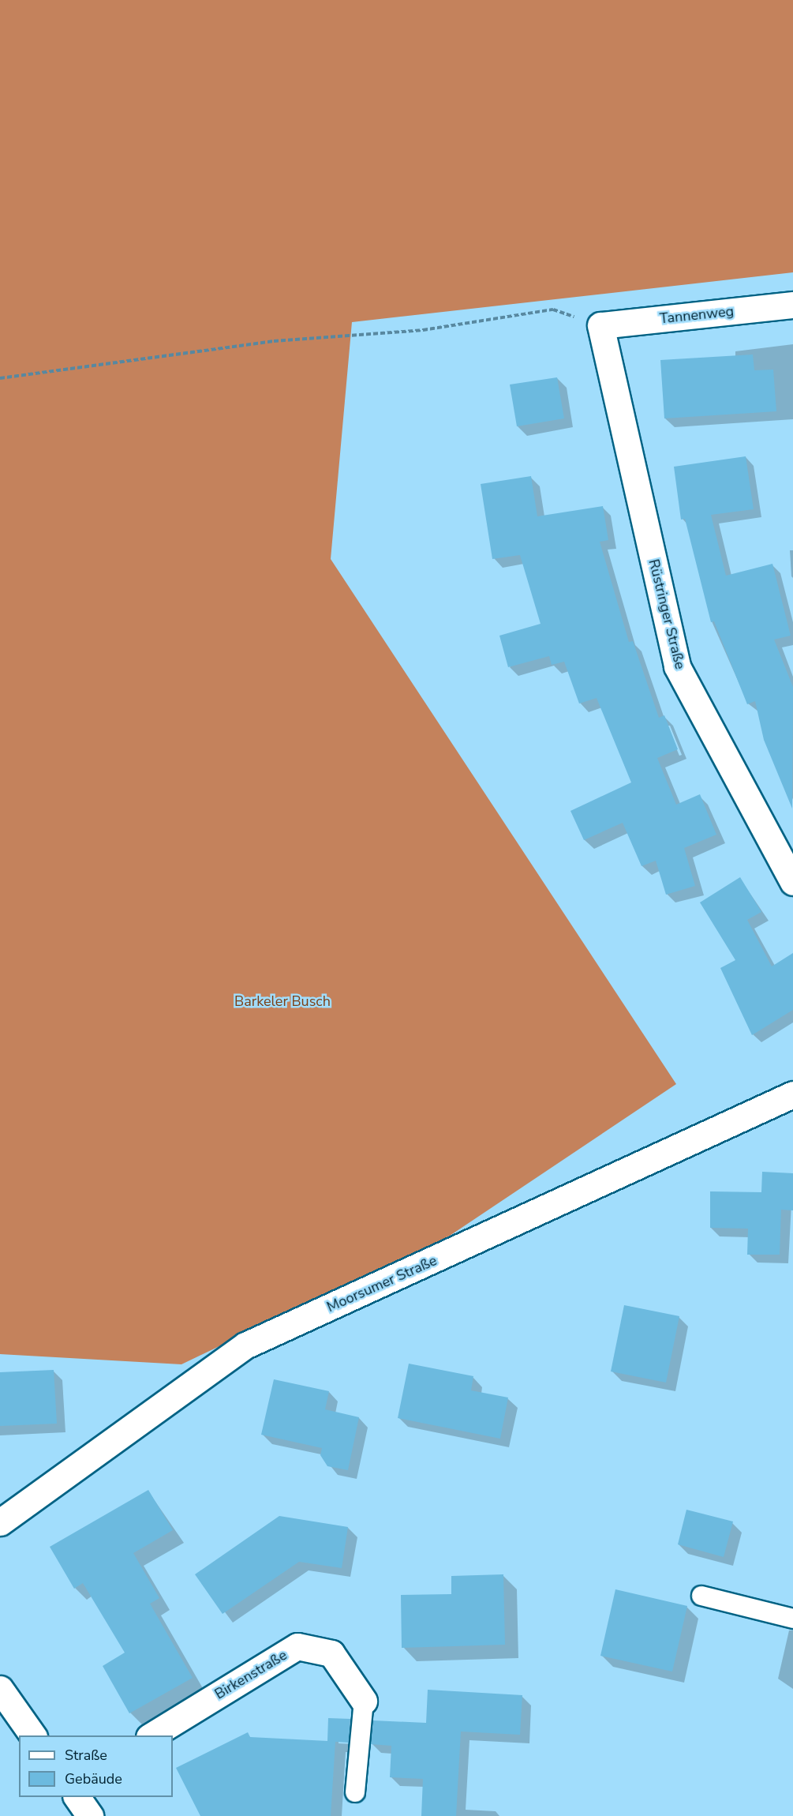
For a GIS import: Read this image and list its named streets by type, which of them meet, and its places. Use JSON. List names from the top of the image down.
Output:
{
  "streets": {
    "street": [
      "Tannenweg",
      "Rüstringer Straße",
      "Moorsumer Straße",
      "Birkenstraße"
    ]
  },
  "crossings": [
    ["Tannenweg", "Rüstringer Straße"]
  ],
  "parks": ["Barkeler Busch"],
  "legend": ["Straße", "Gebäude"]
}
